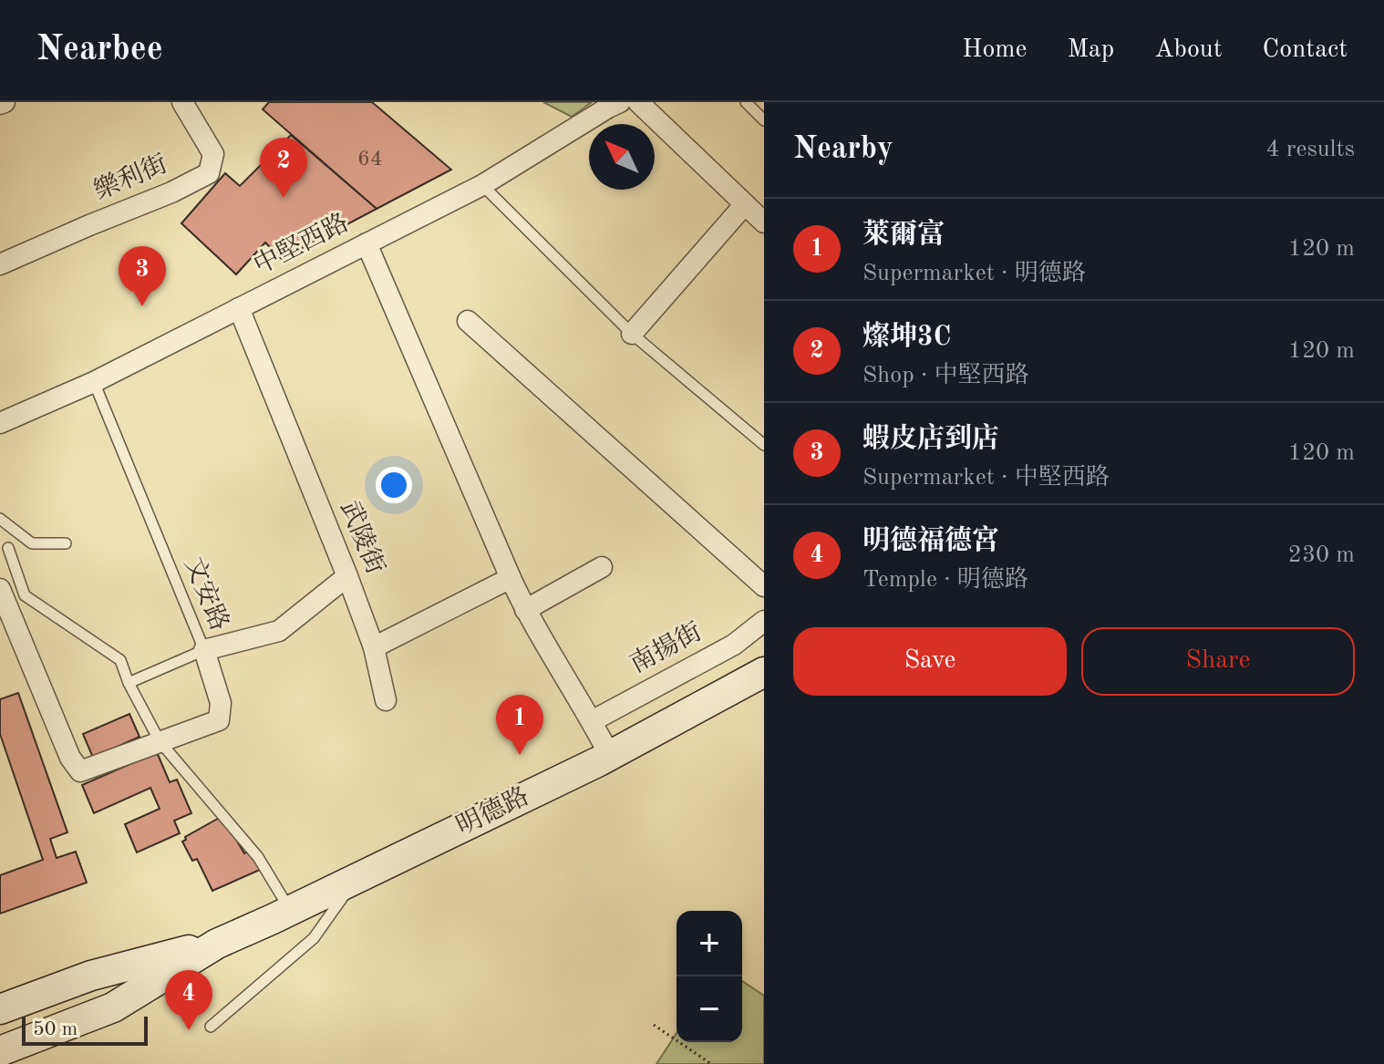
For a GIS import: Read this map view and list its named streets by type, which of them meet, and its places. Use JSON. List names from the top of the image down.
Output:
{
  "streets": {
    "main road": ["明德路"],
    "street": [
      "樂利街",
      "中堅西路",
      "武陵街",
      "南揚街"
    ],
    "lane": ["文安路"]
  },
  "crossings": [
    ["中堅西路", "武陵街"],
    ["中堅西路", "文安路"]
  ],
  "house_numbers": ["64"],
  "scale_bar": "50 m",
  "north": "top left",
  "page": {
    "header": "Nearbee",
    "nav": [
      "Home",
      "Map",
      "About",
      "Contact"
    ],
    "heading": ["Nearby", "4 results"],
    "pins": [
      "2",
      "3",
      "1",
      "4"
    ],
    "list": [
      {
        "mark": "1",
        "name": "萊爾富",
        "note": "Supermarket · 明德路",
        "value": "120 m"
      },
      {
        "mark": "2",
        "name": "燦坤3C",
        "note": "Shop · 中堅西路",
        "value": "120 m"
      },
      {
        "mark": "3",
        "name": "蝦皮店到店",
        "note": "Supermarket · 中堅西路",
        "value": "120 m"
      },
      {
        "mark": "4",
        "name": "明德福德宮",
        "note": "Temple · 明德路",
        "value": "230 m"
      }
    ],
    "buttons": ["Save", "Share"],
    "map_buttons": ["+", "−"],
    "scale": "50 m"
  }
}
